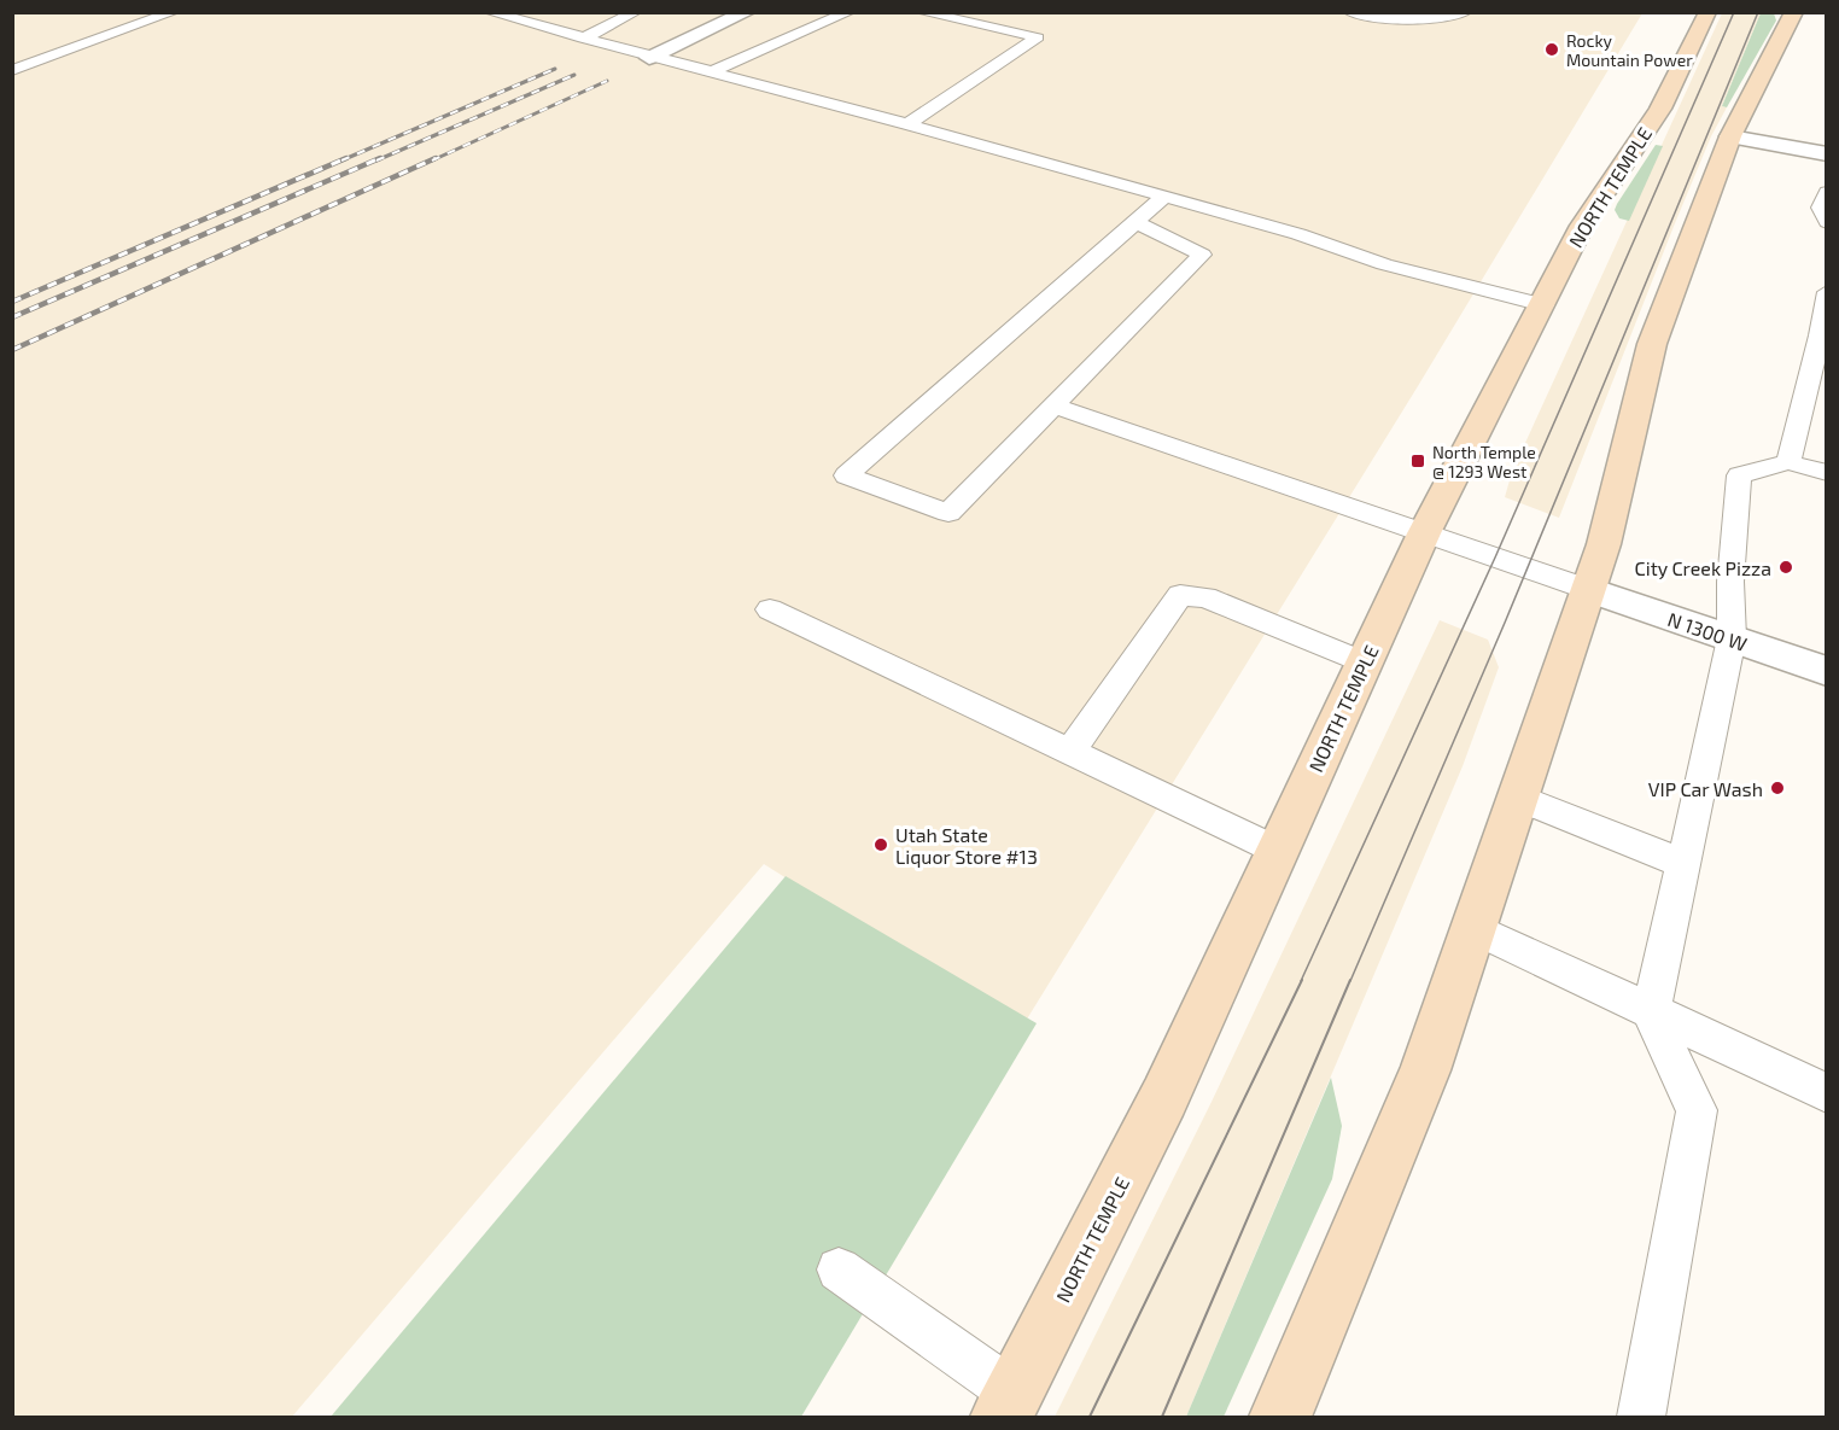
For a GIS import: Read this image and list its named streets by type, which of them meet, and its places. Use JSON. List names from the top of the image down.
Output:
{
  "streets": {
    "main road": ["NORTH TEMPLE"],
    "street": ["N 1300 W"]
  },
  "places": {
    "other": [
      "Rocky Mountain Power",
      "City Creek Pizza",
      "VIP Car Wash",
      "Utah State Liquor Store #13"
    ],
    "transit": ["North Temple @ 1293 West"]
  }
}
